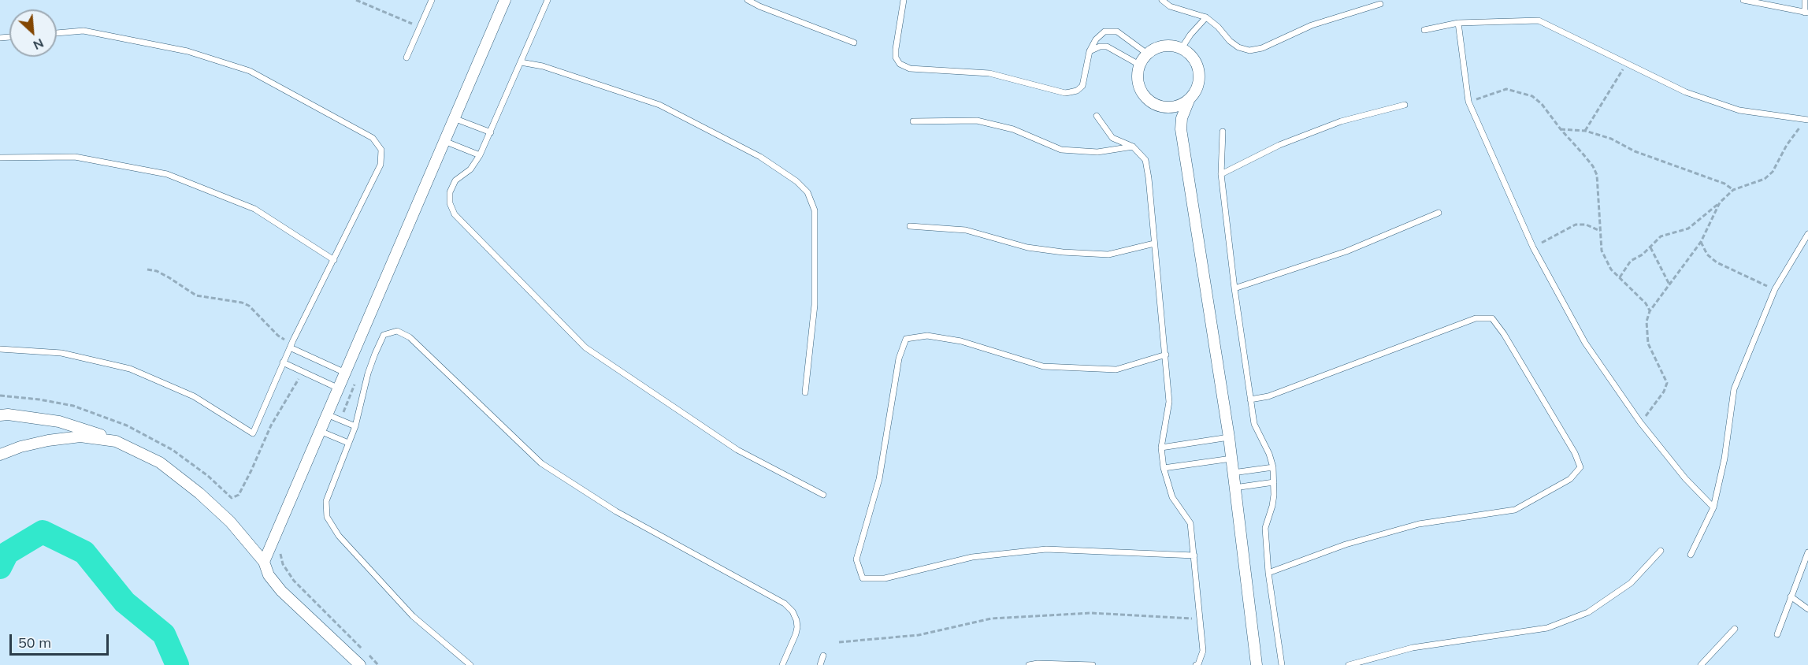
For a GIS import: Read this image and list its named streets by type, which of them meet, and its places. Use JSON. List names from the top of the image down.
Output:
{
  "scale_bar": "50 m",
  "north": "bottom right"
}
